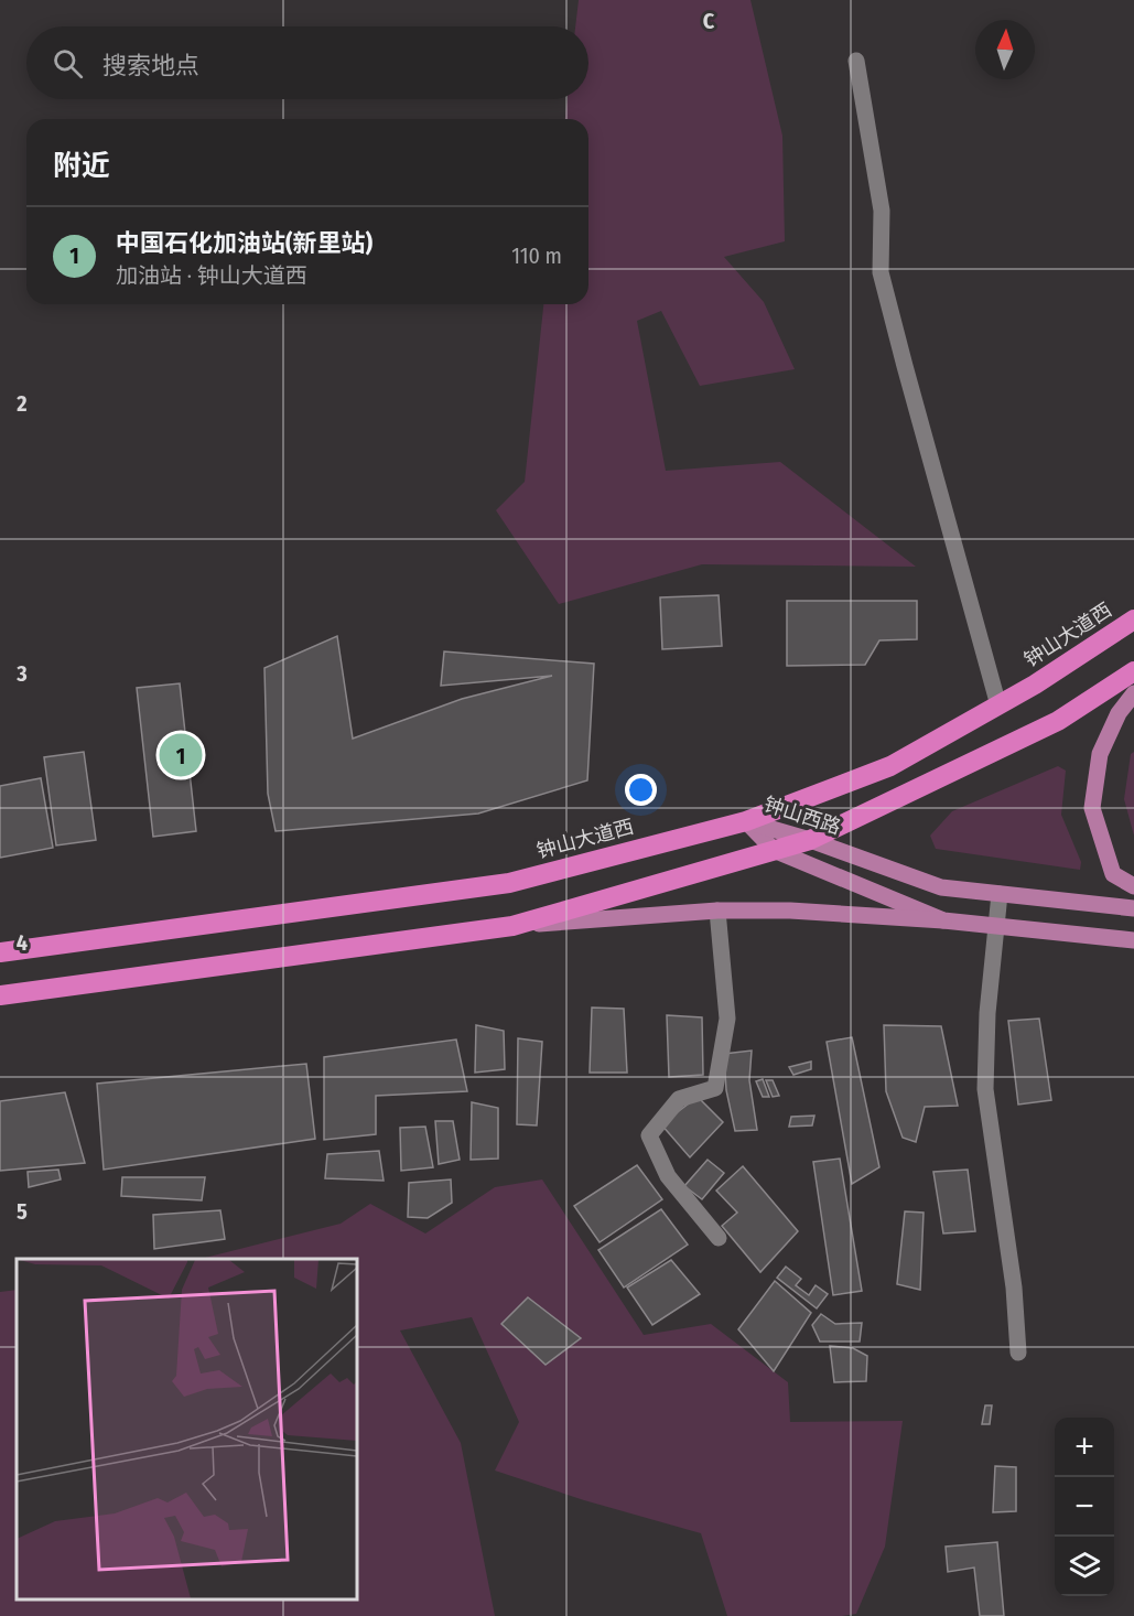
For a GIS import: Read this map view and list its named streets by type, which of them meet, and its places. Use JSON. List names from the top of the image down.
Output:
{
  "streets": {
    "highway": ["钟山大道西"],
    "main road": ["钟山西路"]
  },
  "crossings": [
    ["钟山大道西", "钟山西路"]
  ],
  "north": "top",
  "page": {
    "search": "搜索地点",
    "heading": "附近",
    "list": [
      {
        "mark": "1",
        "name": "中国石化加油站(新里站)",
        "note": "加油站 · 钟山大道西",
        "value": "110 m"
      }
    ],
    "pins": "1",
    "map_buttons": ["+", "−"]
  },
  "grid": {
    "columns": ["C"],
    "rows": [
      "2",
      "3",
      "4",
      "5"
    ]
  }
}
